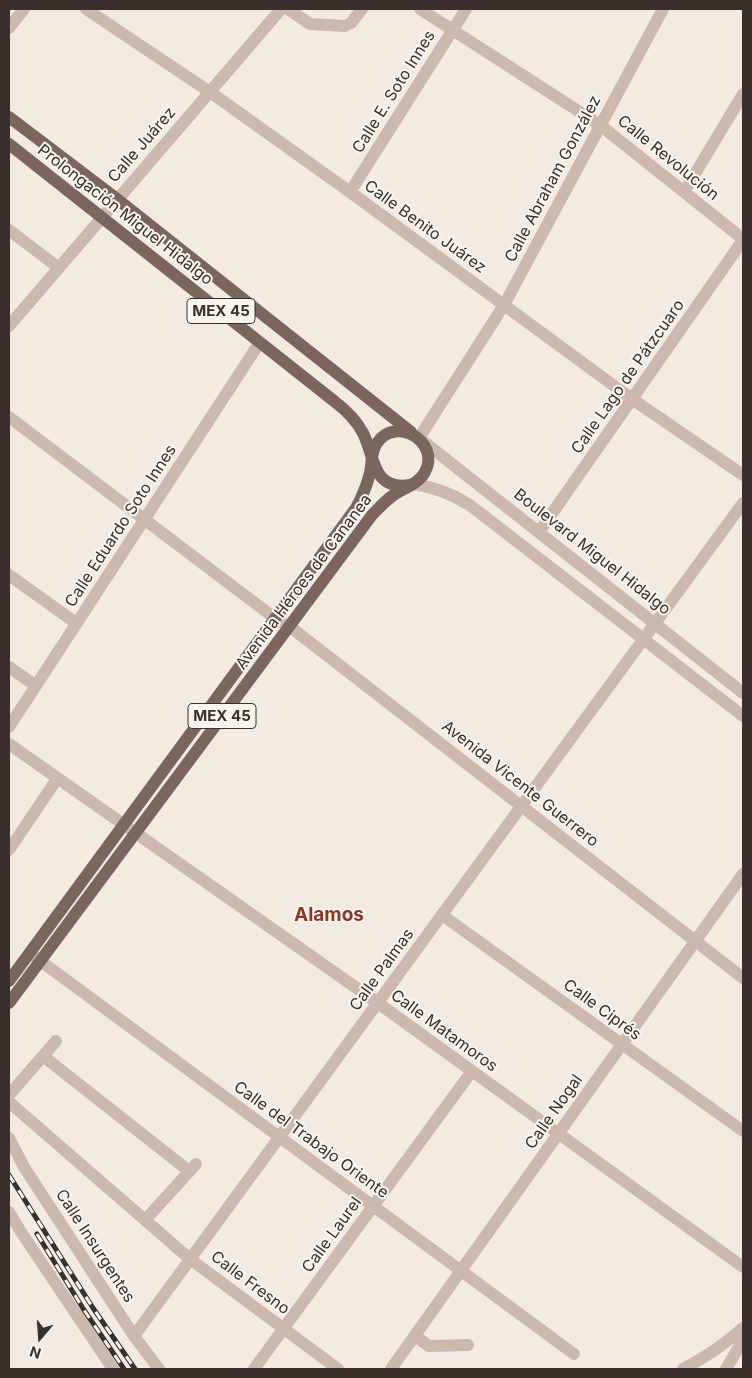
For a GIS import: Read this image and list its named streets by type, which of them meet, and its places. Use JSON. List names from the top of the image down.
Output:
{
  "streets": {
    "main road": ["Prolongación Miguel Hidalgo", "MEX 45", "Avenida Héroes de Cananea"],
    "street": [
      "Calle E. Soto Innes",
      "Calle Juárez",
      "Calle Revolución",
      "Calle Abraham González",
      "Calle Benito Juárez",
      "Calle Lago de Pátzcuaro",
      "Calle Eduardo Soto Innes",
      "Boulevard Miguel Hidalgo",
      "Avenida Vicente Guerrero",
      "Calle Palmas",
      "Calle Ciprés",
      "Calle Matamoros",
      "Calle Nogal",
      "Calle del Trabajo Oriente",
      "Calle Laurel",
      "Calle Insurgentes",
      "Calle Fresno"
    ]
  },
  "crossings": [
    ["Calle E. Soto Innes", "Calle Revolución"],
    ["Calle E. Soto Innes", "Calle Benito Juárez"],
    ["Calle Juárez", "Prolongación Miguel Hidalgo"],
    ["Calle Juárez", "Calle Benito Juárez"],
    ["Calle Revolución", "Calle Abraham González"],
    ["Calle Revolución", "Calle Lago de Pátzcuaro"],
    ["Calle Abraham González", "Prolongación Miguel Hidalgo"],
    ["Calle Abraham González", "Calle Benito Juárez"],
    ["Calle Abraham González", "Boulevard Miguel Hidalgo"],
    ["Calle Abraham González", "Avenida Héroes de Cananea"],
    ["Prolongación Miguel Hidalgo", "Calle Eduardo Soto Innes"],
    ["Prolongación Miguel Hidalgo", "Boulevard Miguel Hidalgo"],
    ["Prolongación Miguel Hidalgo", "Avenida Héroes de Cananea"],
    ["Calle Benito Juárez", "Calle Lago de Pátzcuaro"],
    ["Calle Lago de Pátzcuaro", "Boulevard Miguel Hidalgo"],
    ["Calle Eduardo Soto Innes", "Avenida Vicente Guerrero"],
    ["Boulevard Miguel Hidalgo", "Avenida Héroes de Cananea"],
    ["Boulevard Miguel Hidalgo", "Calle Palmas"],
    ["Avenida Héroes de Cananea", "Avenida Vicente Guerrero"],
    ["Avenida Héroes de Cananea", "Calle Matamoros"],
    ["Avenida Héroes de Cananea", "Calle del Trabajo Oriente"],
    ["Avenida Vicente Guerrero", "Calle Palmas"],
    ["Avenida Vicente Guerrero", "Calle Nogal"],
    ["Calle Palmas", "Calle Ciprés"],
    ["Calle Palmas", "Calle Matamoros"],
    ["Calle Palmas", "Calle del Trabajo Oriente"],
    ["Calle Palmas", "Calle Insurgentes"],
    ["Calle Palmas", "Calle Fresno"],
    ["Calle Ciprés", "Calle Nogal"],
    ["Calle Matamoros", "Calle Nogal"],
    ["Calle Matamoros", "Calle Laurel"],
    ["Calle Nogal", "Calle del Trabajo Oriente"],
    ["Calle del Trabajo Oriente", "Calle Laurel"],
    ["Calle Laurel", "Calle Fresno"]
  ],
  "districts": ["Alamos"],
  "north": "bottom"
}
